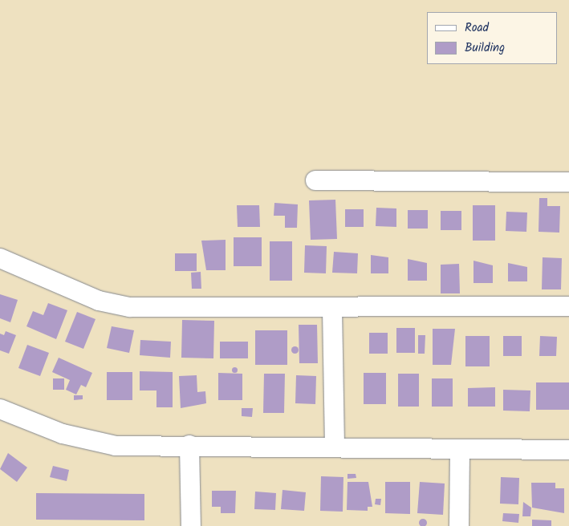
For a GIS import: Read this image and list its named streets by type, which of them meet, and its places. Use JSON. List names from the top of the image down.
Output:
{
  "legend": ["Road", "Building"]
}
